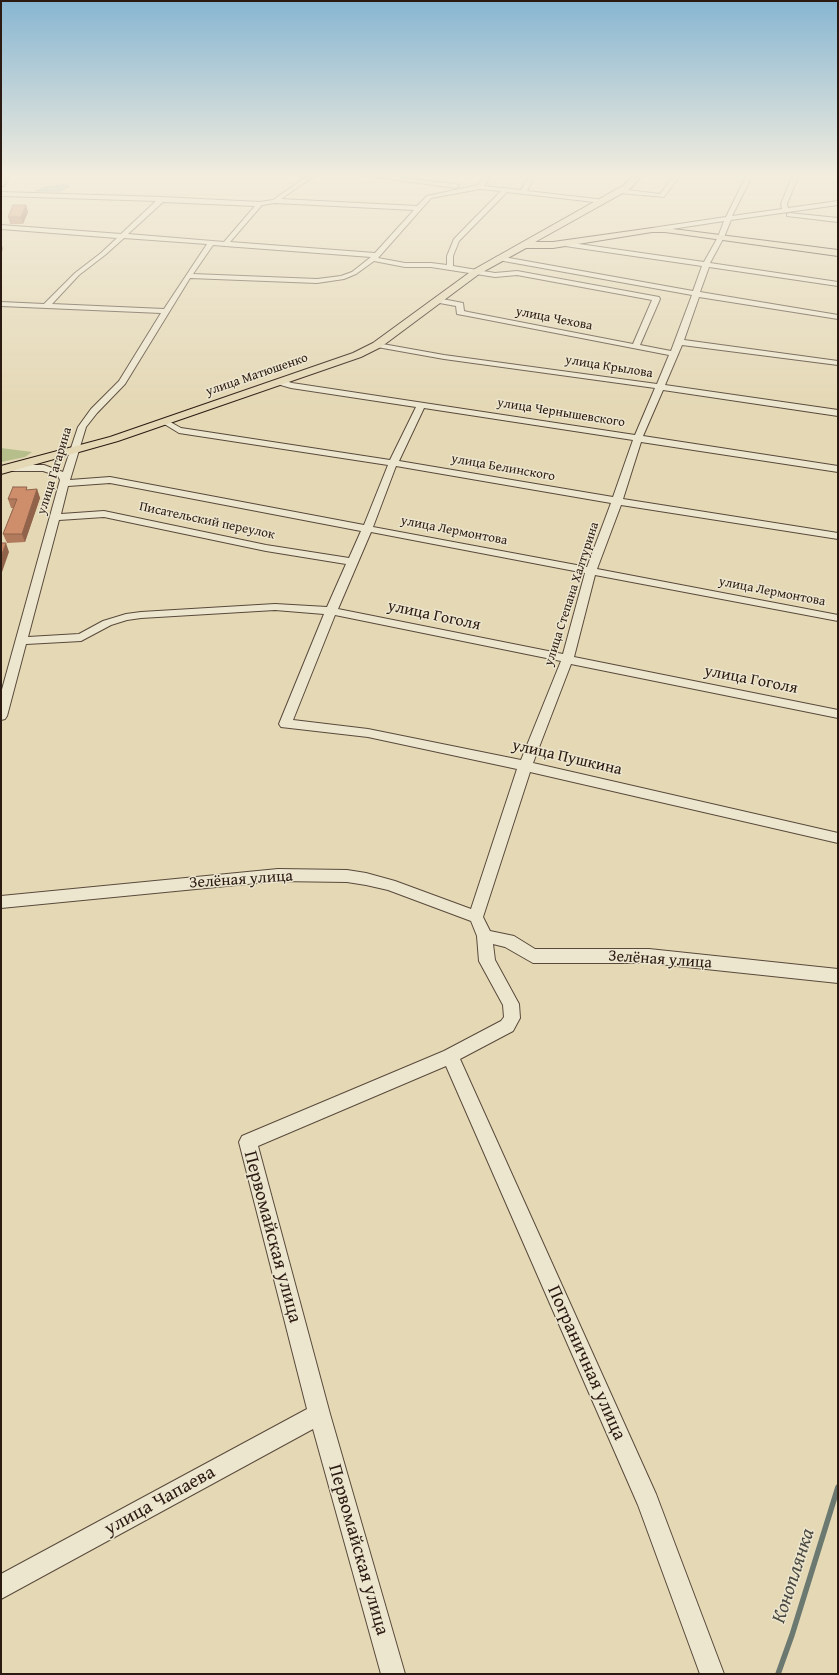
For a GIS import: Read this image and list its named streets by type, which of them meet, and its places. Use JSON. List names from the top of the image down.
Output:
{
  "streets": {
    "main road": ["улица Матюшенко"],
    "street": [
      "улица Чехова",
      "улица Крылова",
      "улица Чернышевского",
      "улица Белинского",
      "улица Гагарина",
      "Писательский переулок",
      "улица Лермонтова",
      "улица Степана Халтурина",
      "улица Гоголя",
      "улица Пушкина",
      "Зелёная улица",
      "Первомайская улица",
      "Пограничная улица",
      "улица Чапаева"
    ]
  },
  "crossings": [
    ["улица Чехова", "улица Матюшенко"],
    ["улица Чехова", "улица Степана Халтурина"],
    ["улица Крылова", "улица Матюшенко"],
    ["улица Крылова", "улица Степана Халтурина"],
    ["улица Матюшенко", "улица Чернышевского"],
    ["улица Матюшенко", "улица Белинского"],
    ["улица Матюшенко", "улица Гагарина"],
    ["улица Чернышевского", "улица Степана Халтурина"],
    ["улица Белинского", "улица Степана Халтурина"],
    ["улица Гагарина", "Писательский переулок"],
    ["улица Гагарина", "улица Лермонтова"],
    ["улица Гагарина", "улица Гоголя"],
    ["улица Лермонтова", "улица Степана Халтурина"],
    ["улица Степана Халтурина", "улица Гоголя"],
    ["улица Степана Халтурина", "улица Пушкина"],
    ["улица Степана Халтурина", "Зелёная улица"],
    ["улица Степана Халтурина", "Первомайская улица"],
    ["улица Гоголя", "улица Пушкина"],
    ["Зелёная улица", "Первомайская улица"],
    ["Первомайская улица", "Пограничная улица"],
    ["Первомайская улица", "улица Чапаева"]
  ],
  "water": ["Коноплянка"]
}
